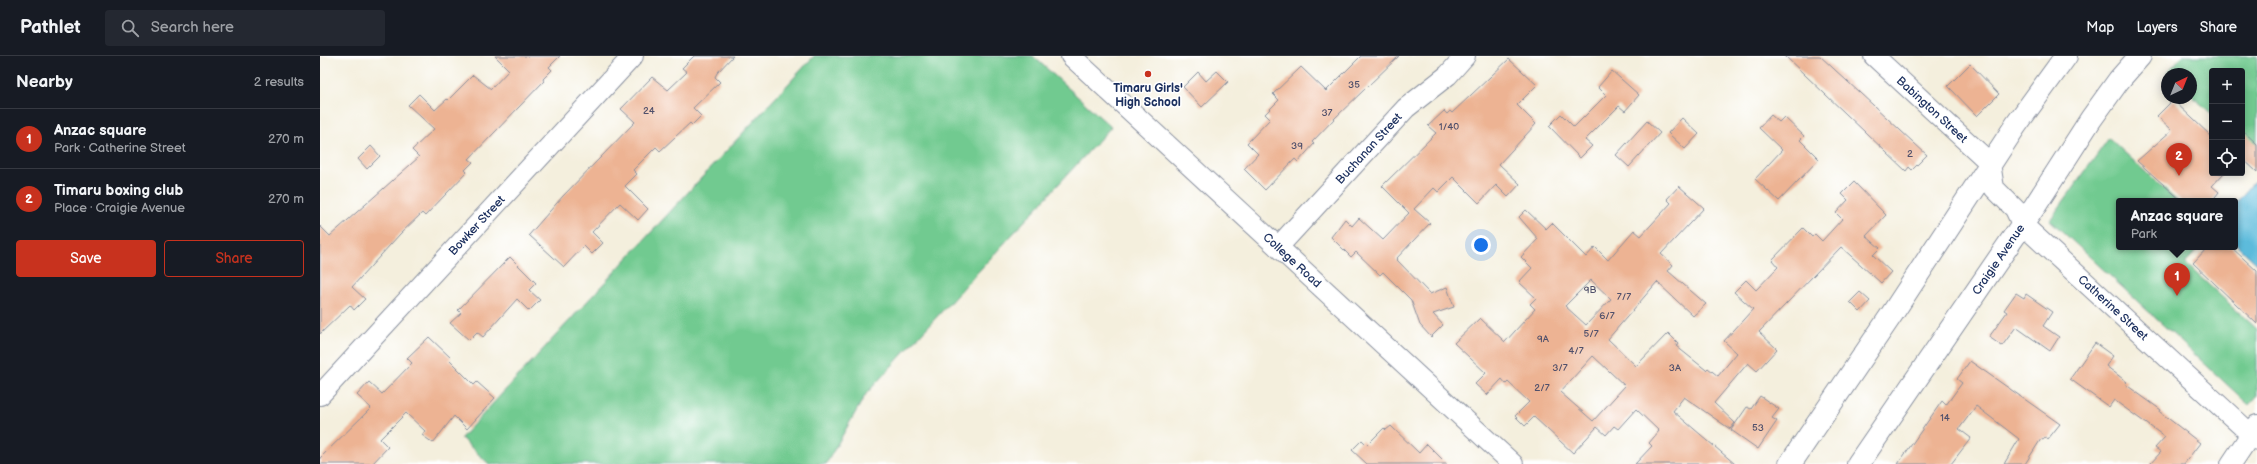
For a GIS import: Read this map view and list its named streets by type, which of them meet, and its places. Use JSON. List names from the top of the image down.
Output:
{
  "streets": {
    "highway": ["Craigie Avenue"],
    "street": [
      "Babington Street",
      "Buchanan Street",
      "Bowker Street",
      "College Road",
      "Catherine Street"
    ]
  },
  "crossings": [
    ["Babington Street", "Catherine Street"],
    ["Buchanan Street", "College Road"],
    ["Craigie Avenue", "Catherine Street"]
  ],
  "places": ["Timaru Girls' High School"],
  "house_numbers": [
    "35",
    "24",
    "37",
    "1/40",
    "39",
    "2",
    "9B",
    "7/7",
    "6/7",
    "5/7",
    "9A",
    "4/7",
    "3/7",
    "3A",
    "2/7",
    "14",
    "53"
  ],
  "north": "top right",
  "page": {
    "header": "Pathlet",
    "search": "Search here",
    "nav": ["Map", "Layers", "Share"],
    "heading": ["Nearby", "2 results"],
    "map_buttons": ["+", "−"],
    "list": [
      {
        "mark": "1",
        "name": "Anzac square",
        "note": "Park · Catherine Street",
        "value": "270 m"
      },
      {
        "mark": "2",
        "name": "Timaru boxing club",
        "note": "Place · Craigie Avenue",
        "value": "270 m"
      }
    ],
    "pins": ["2", "1"],
    "popup": ["Anzac square", "Park"],
    "buttons": ["Save", "Share"]
  }
}
